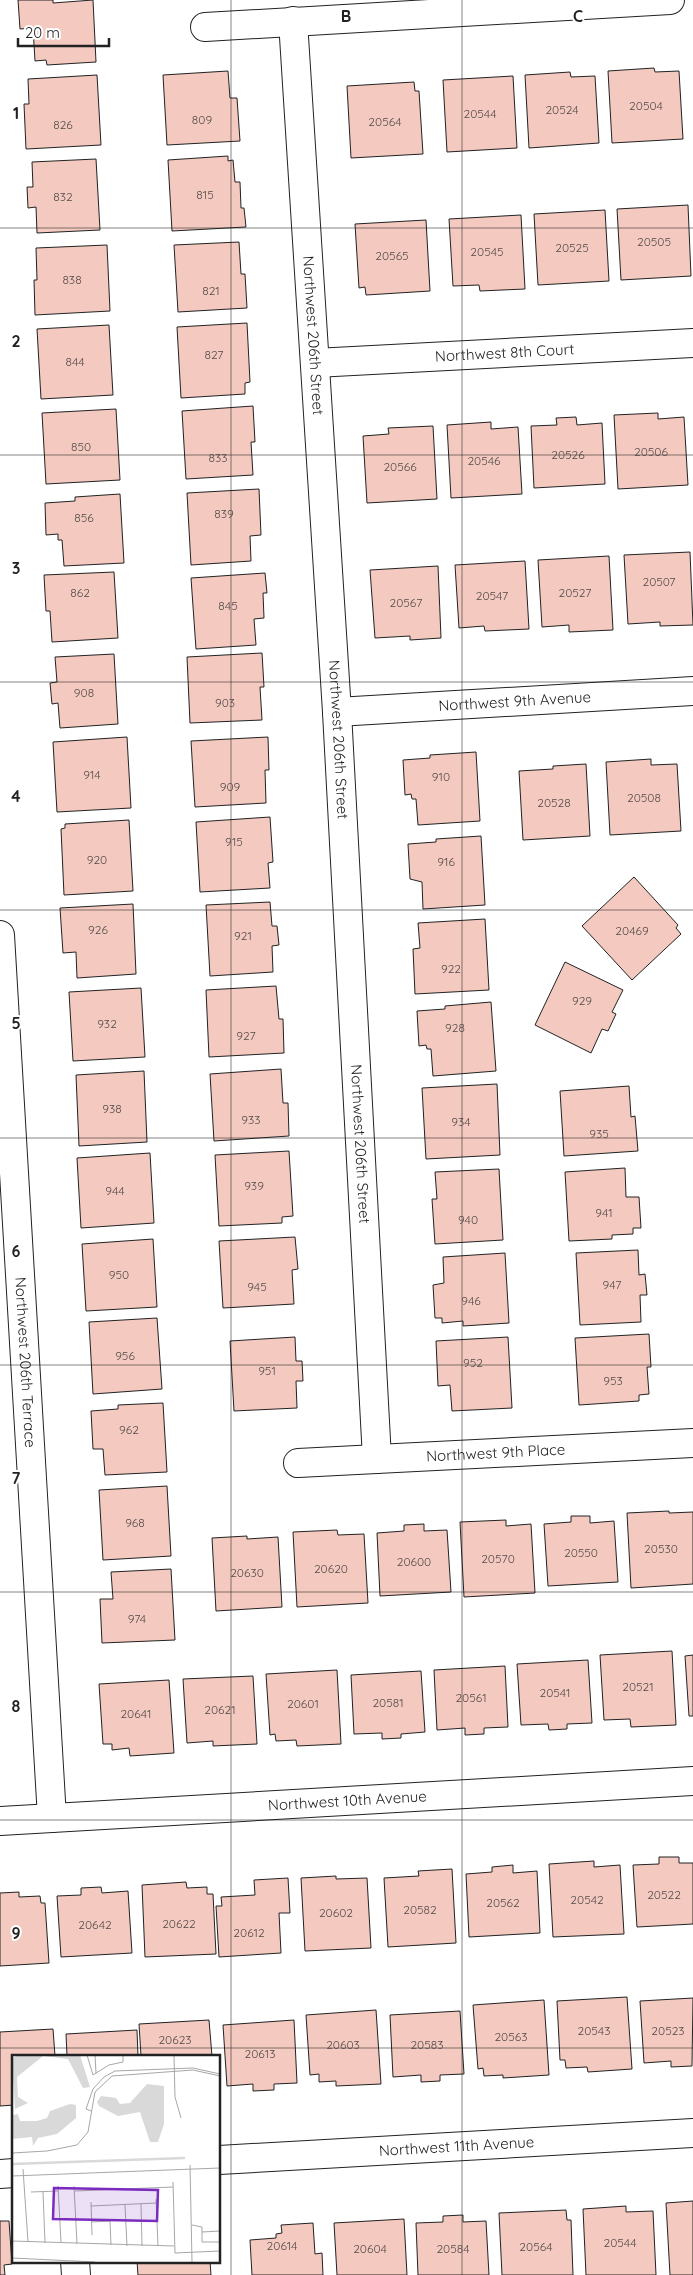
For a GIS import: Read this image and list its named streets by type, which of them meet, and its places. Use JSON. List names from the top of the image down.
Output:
{
  "streets": {
    "street": [
      "Northwest 206th Street",
      "Northwest 8th Court",
      "Northwest 9th Avenue",
      "Northwest 206th Terrace",
      "Northwest 9th Place",
      "Northwest 10th Avenue",
      "Northwest 11th Avenue"
    ]
  },
  "crossings": [
    ["Northwest 206th Street", "Northwest 8th Court"],
    ["Northwest 206th Street", "Northwest 9th Avenue"],
    ["Northwest 206th Street", "Northwest 9th Place"],
    ["Northwest 206th Terrace", "Northwest 10th Avenue"]
  ],
  "house_numbers": [
    "20504",
    "20524",
    "20544",
    "809",
    "20564",
    "826",
    "815",
    "832",
    "20505",
    "20525",
    "20545",
    "20565",
    "838",
    "821",
    "827",
    "844",
    "850",
    "20506",
    "20526",
    "833",
    "20546",
    "20566",
    "839",
    "856",
    "20507",
    "862",
    "20527",
    "20547",
    "20567",
    "845",
    "908",
    "903",
    "914",
    "910",
    "909",
    "20508",
    "20528",
    "915",
    "920",
    "916",
    "926",
    "20469",
    "921",
    "922",
    "929",
    "932",
    "928",
    "927",
    "938",
    "933",
    "934",
    "935",
    "939",
    "944",
    "941",
    "940",
    "950",
    "947",
    "945",
    "946",
    "956",
    "952",
    "951",
    "953",
    "962",
    "968",
    "20530",
    "20550",
    "20570",
    "20600",
    "20620",
    "20630",
    "974",
    "20521",
    "20541",
    "20561",
    "20581",
    "20601",
    "20621",
    "20641",
    "20522",
    "20542",
    "20562",
    "20582",
    "20602",
    "20622",
    "20642",
    "20612",
    "20543",
    "20523",
    "20563",
    "20623",
    "20603",
    "20583",
    "20613",
    "20544",
    "20614",
    "20564",
    "20604",
    "20584"
  ],
  "scale_bar": "20 m",
  "grid": {
    "columns": ["B", "C"],
    "rows": [
      "1",
      "2",
      "3",
      "4",
      "5",
      "6",
      "7",
      "8",
      "9"
    ]
  }
}
